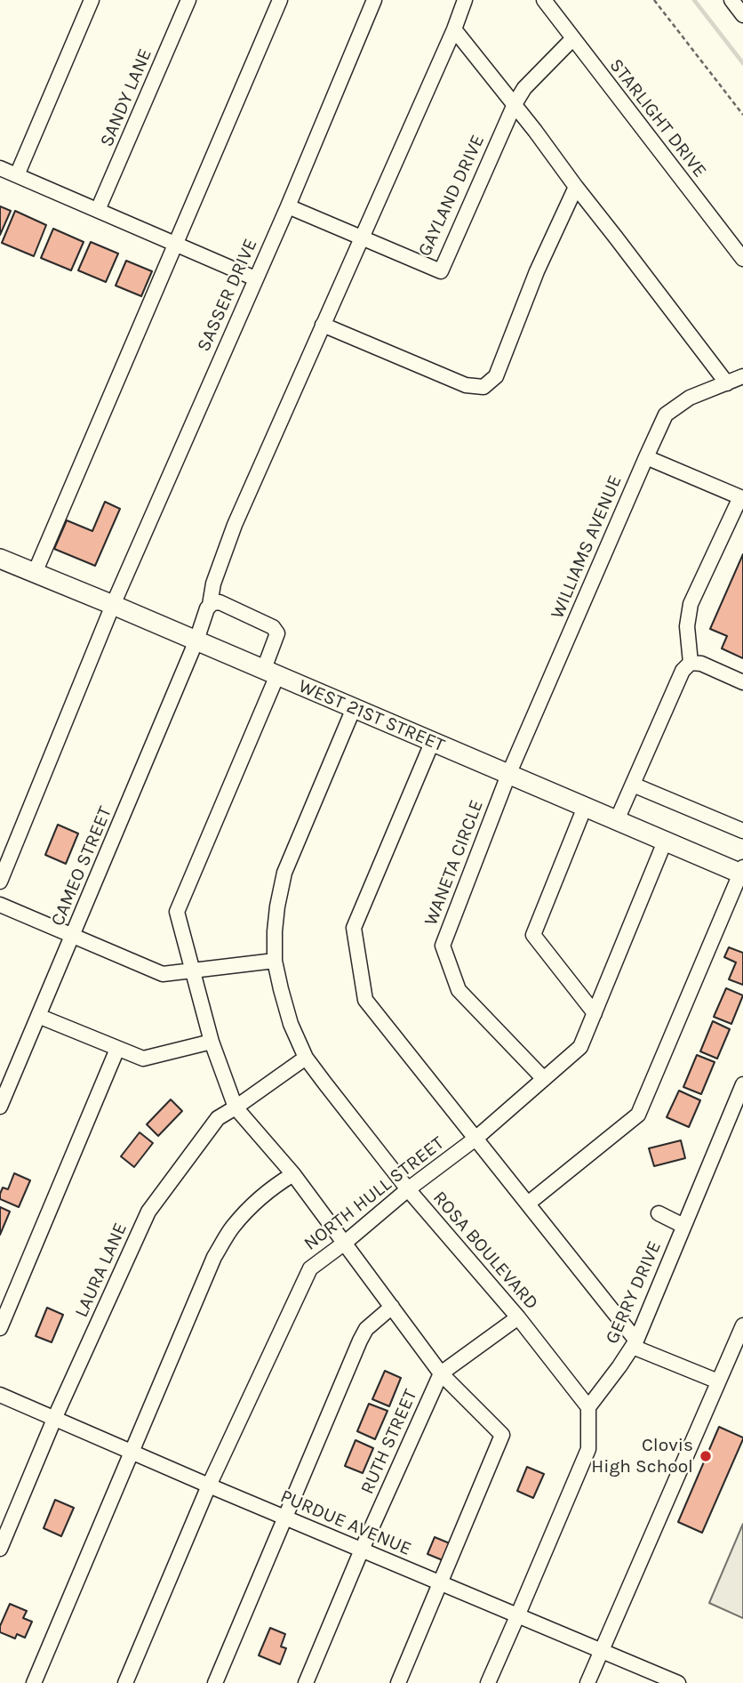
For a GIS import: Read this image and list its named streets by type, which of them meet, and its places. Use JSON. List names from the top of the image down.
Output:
{
  "streets": {
    "main road": ["WEST 21ST STREET"],
    "street": [
      "SANDY LANE",
      "STARLIGHT DRIVE",
      "GAYLAND DRIVE",
      "SASSER DRIVE",
      "WILLIAMS AVENUE",
      "WANETA CIRCLE",
      "CAMEO STREET",
      "NORTH HULL STREET",
      "ROSA BOULEVARD",
      "LAURA LANE",
      "GERRY DRIVE",
      "RUTH STREET",
      "PURDUE AVENUE"
    ]
  },
  "crossings": [
    ["STARLIGHT DRIVE", "GAYLAND DRIVE"],
    ["GAYLAND DRIVE", "SASSER DRIVE"],
    ["GAYLAND DRIVE", "CAMEO STREET"],
    ["SASSER DRIVE", "WEST 21ST STREET"],
    ["WILLIAMS AVENUE", "WEST 21ST STREET"],
    ["WILLIAMS AVENUE", "WANETA CIRCLE"],
    ["WEST 21ST STREET", "WANETA CIRCLE"],
    ["WEST 21ST STREET", "CAMEO STREET"],
    ["WEST 21ST STREET", "NORTH HULL STREET"],
    ["WEST 21ST STREET", "ROSA BOULEVARD"],
    ["WANETA CIRCLE", "NORTH HULL STREET"],
    ["NORTH HULL STREET", "ROSA BOULEVARD"],
    ["NORTH HULL STREET", "PURDUE AVENUE"],
    ["ROSA BOULEVARD", "LAURA LANE"],
    ["ROSA BOULEVARD", "GERRY DRIVE"],
    ["ROSA BOULEVARD", "RUTH STREET"],
    ["LAURA LANE", "PURDUE AVENUE"],
    ["RUTH STREET", "PURDUE AVENUE"]
  ],
  "places": ["Clovis High School"]
}
